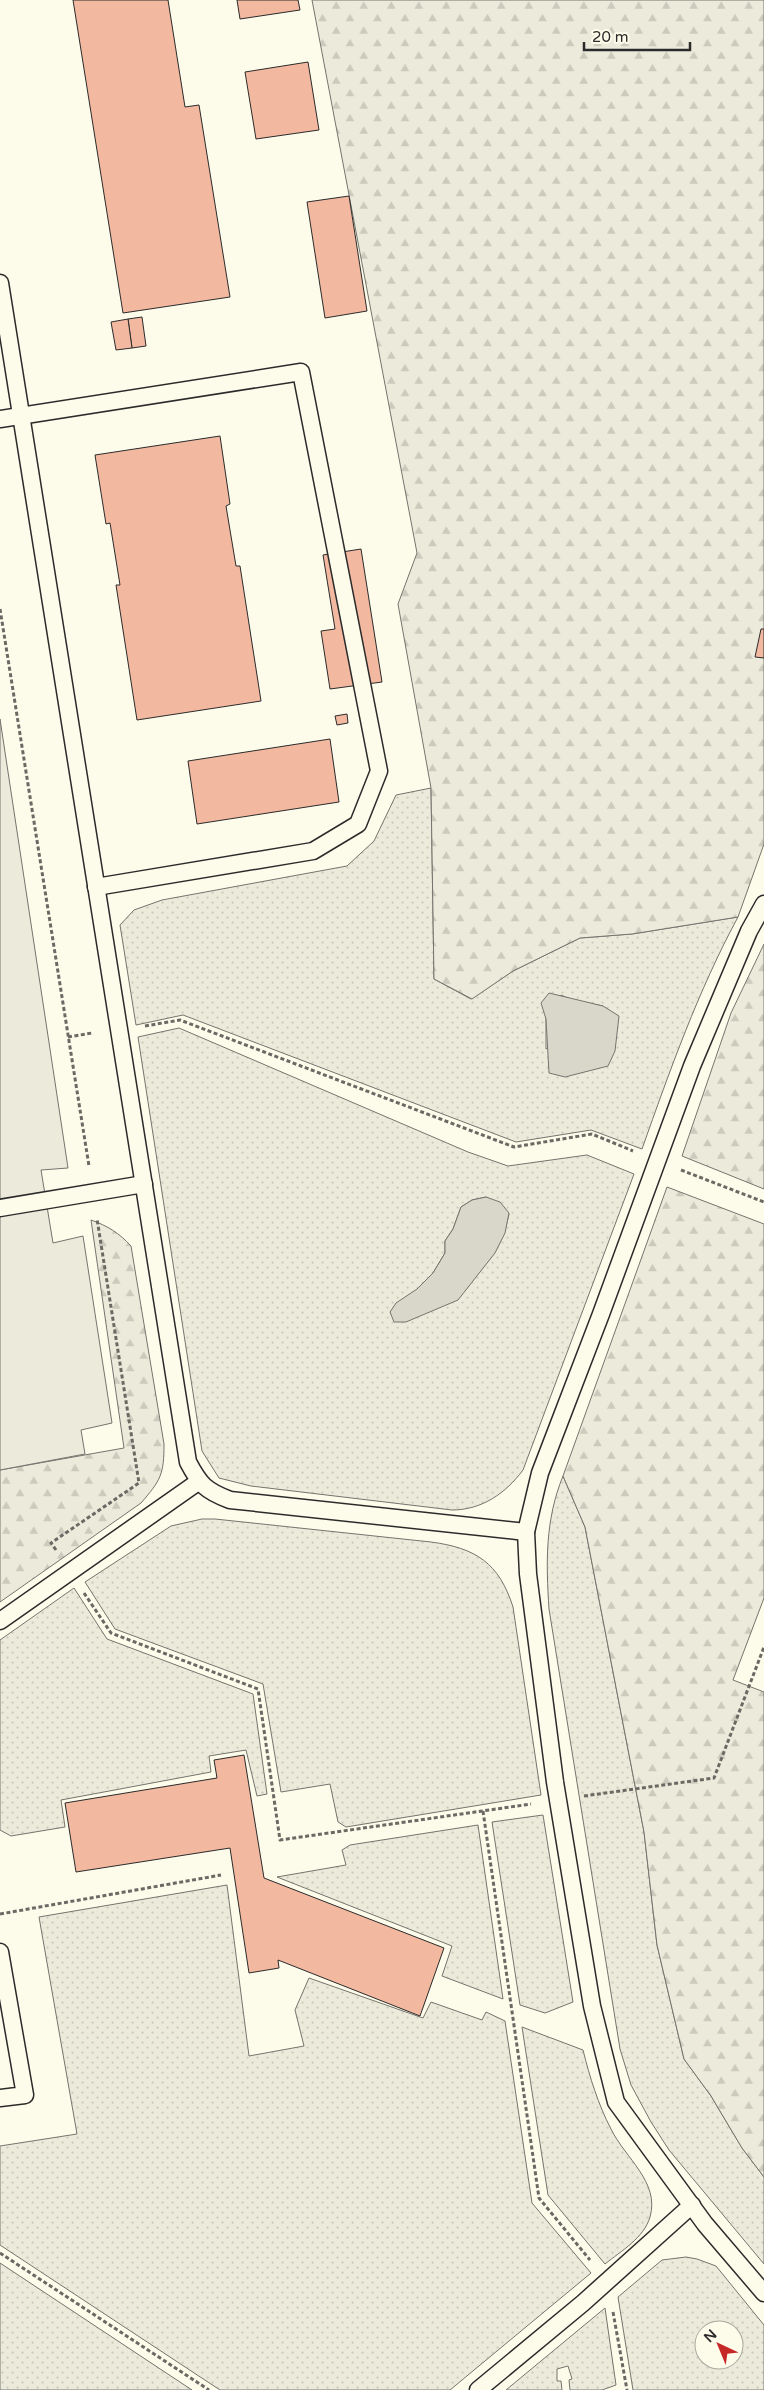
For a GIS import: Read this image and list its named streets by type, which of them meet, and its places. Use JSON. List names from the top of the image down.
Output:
{
  "scale_bar": "20 m",
  "north": "top left"
}
